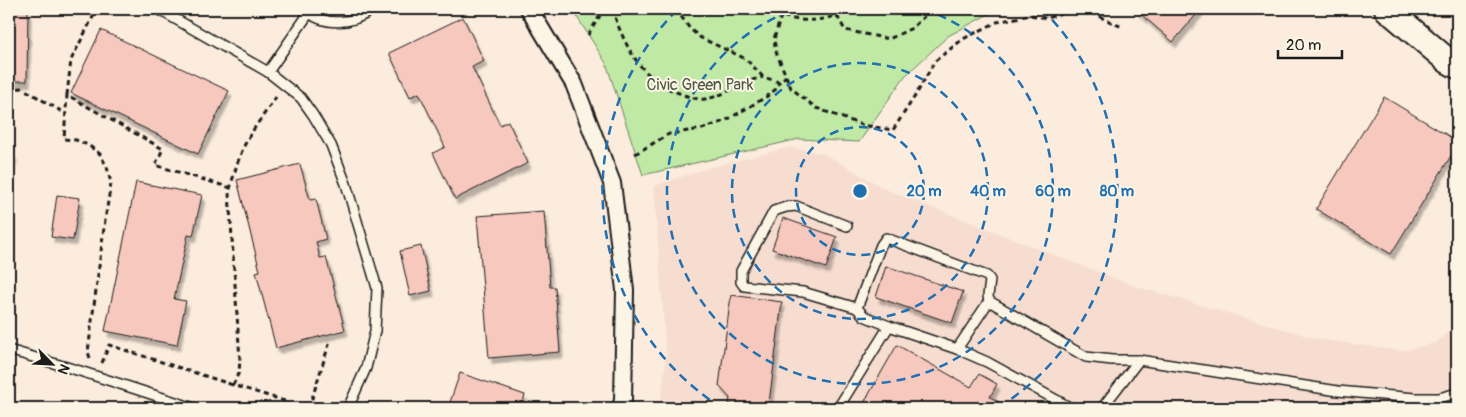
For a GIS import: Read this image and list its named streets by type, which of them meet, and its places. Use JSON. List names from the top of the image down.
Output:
{
  "parks": ["Civic Green Park"],
  "scale_bar": "20 m",
  "north": "bottom right",
  "rings": [
    "20 m",
    "40 m",
    "60 m",
    "80 m"
  ]
}
